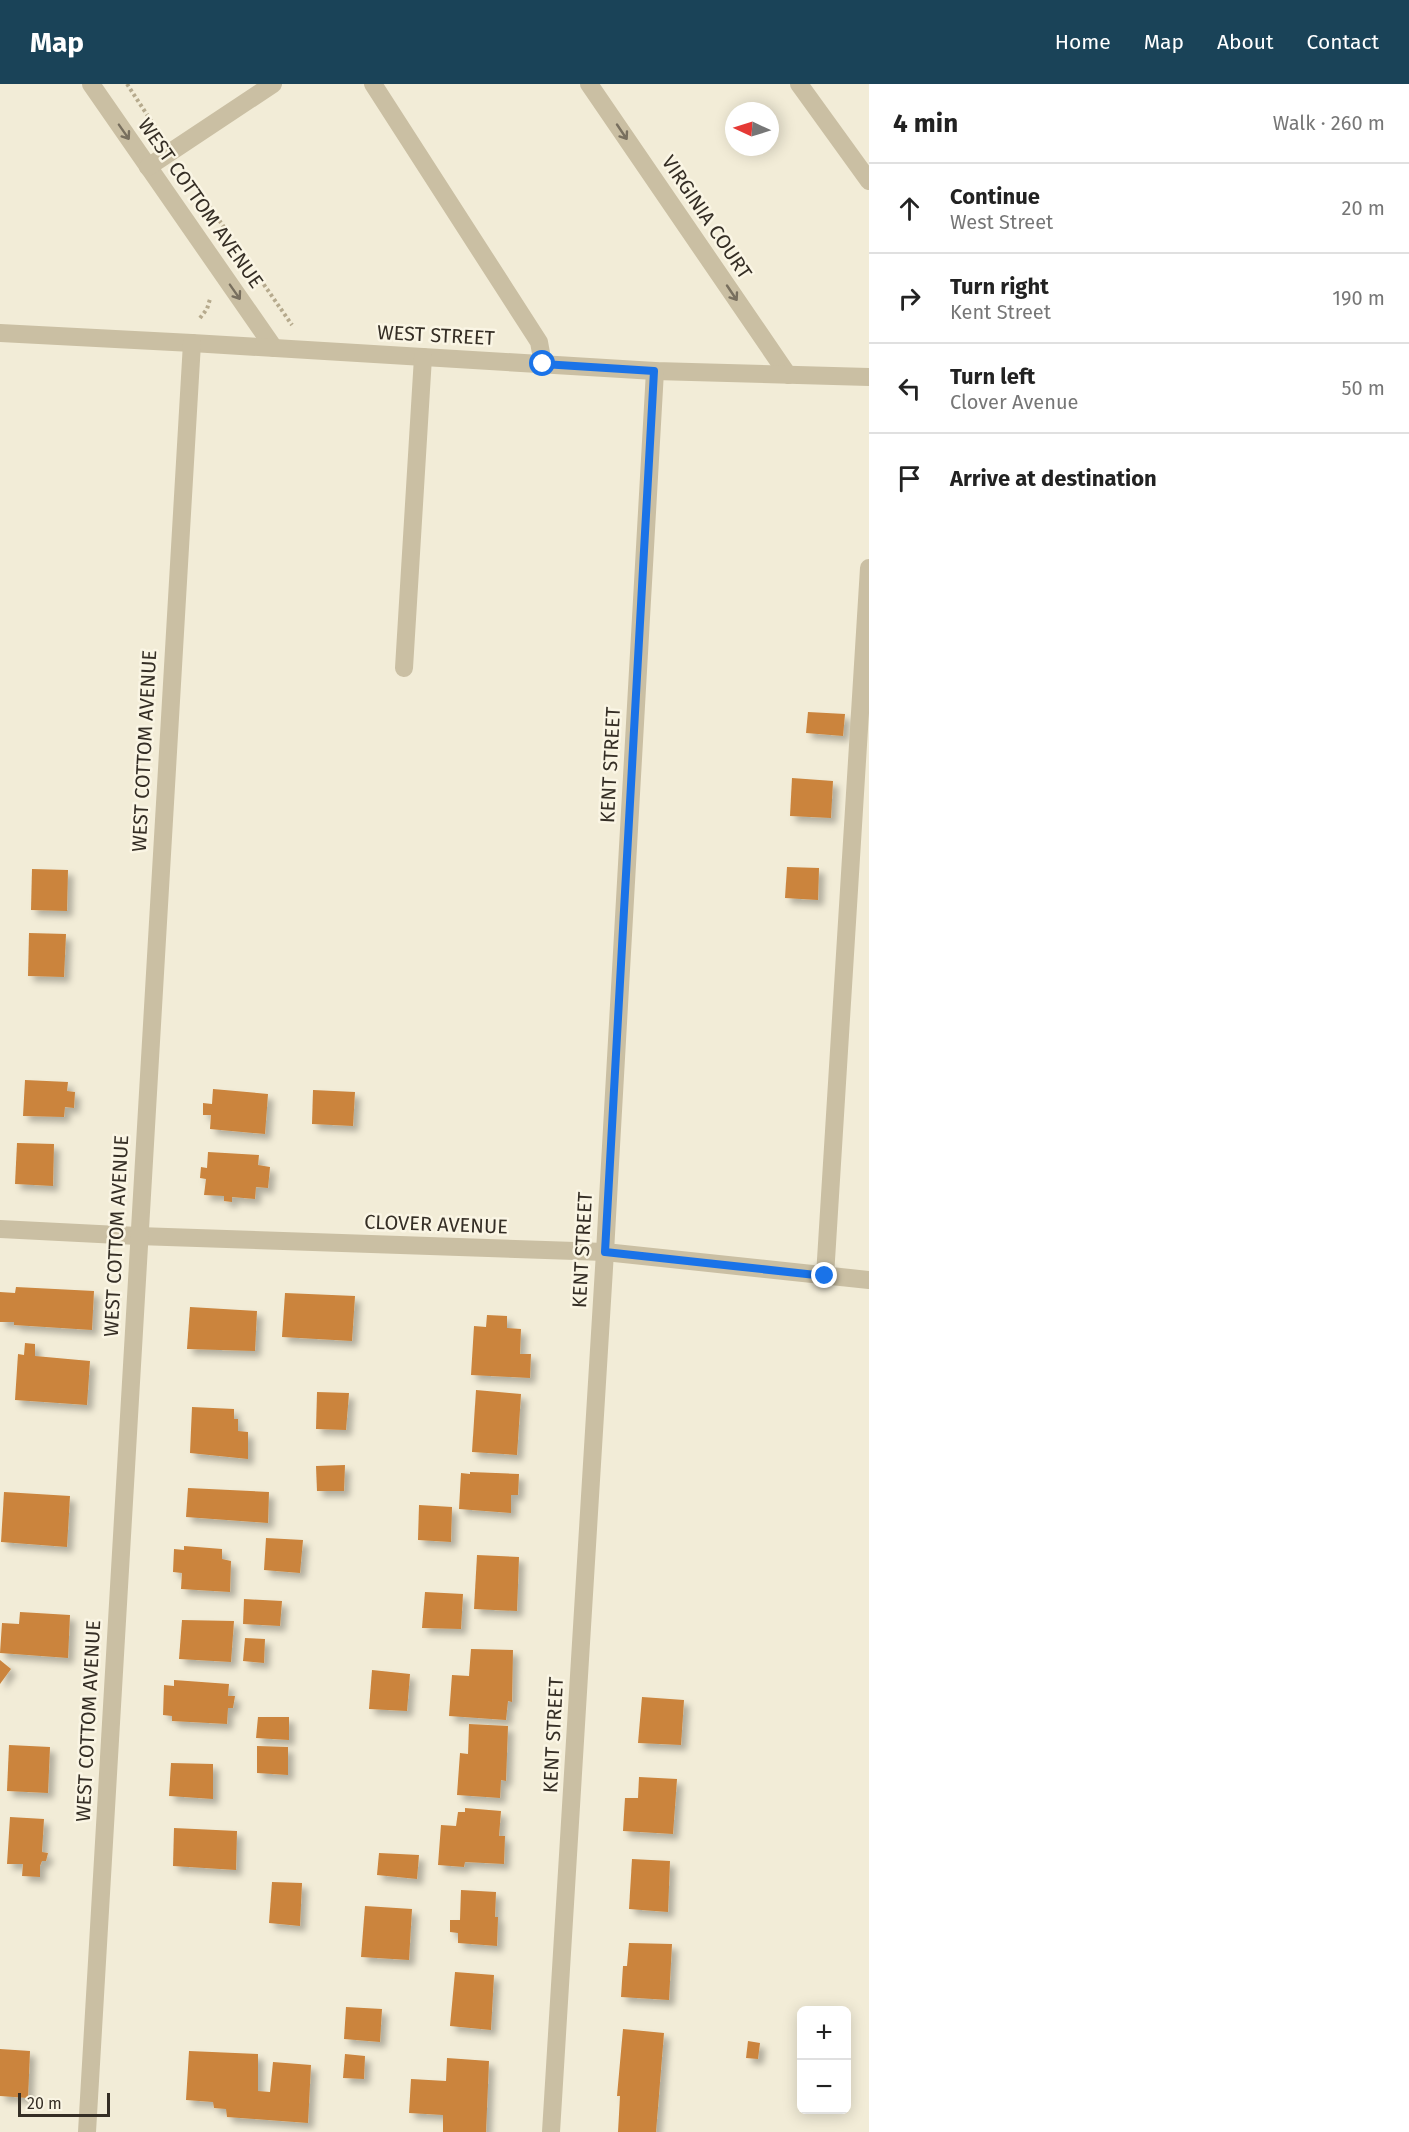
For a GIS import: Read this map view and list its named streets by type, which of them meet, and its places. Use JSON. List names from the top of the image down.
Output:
{
  "streets": {
    "street": [
      "WEST COTTOM AVENUE",
      "VIRGINIA COURT",
      "WEST STREET",
      "KENT STREET",
      "CLOVER AVENUE"
    ]
  },
  "crossings": [
    ["WEST COTTOM AVENUE", "WEST STREET"],
    ["WEST COTTOM AVENUE", "CLOVER AVENUE"],
    ["VIRGINIA COURT", "WEST STREET"],
    ["WEST STREET", "KENT STREET"],
    ["KENT STREET", "CLOVER AVENUE"]
  ],
  "one_way": ["VIRGINIA COURT"],
  "scale_bar": "20 m",
  "north": "left",
  "page": {
    "header": "Map",
    "nav": [
      "Home",
      "Map",
      "About",
      "Contact"
    ],
    "heading": ["4 min", "Walk · 260 m"],
    "list": [
      ["Continue", "West Street", "20 m"],
      ["Turn right", "Kent Street", "190 m"],
      ["Turn left", "Clover Avenue", "50 m"],
      "Arrive at destination"
    ],
    "map_buttons": ["+", "−"],
    "scale": "20 m"
  }
}
